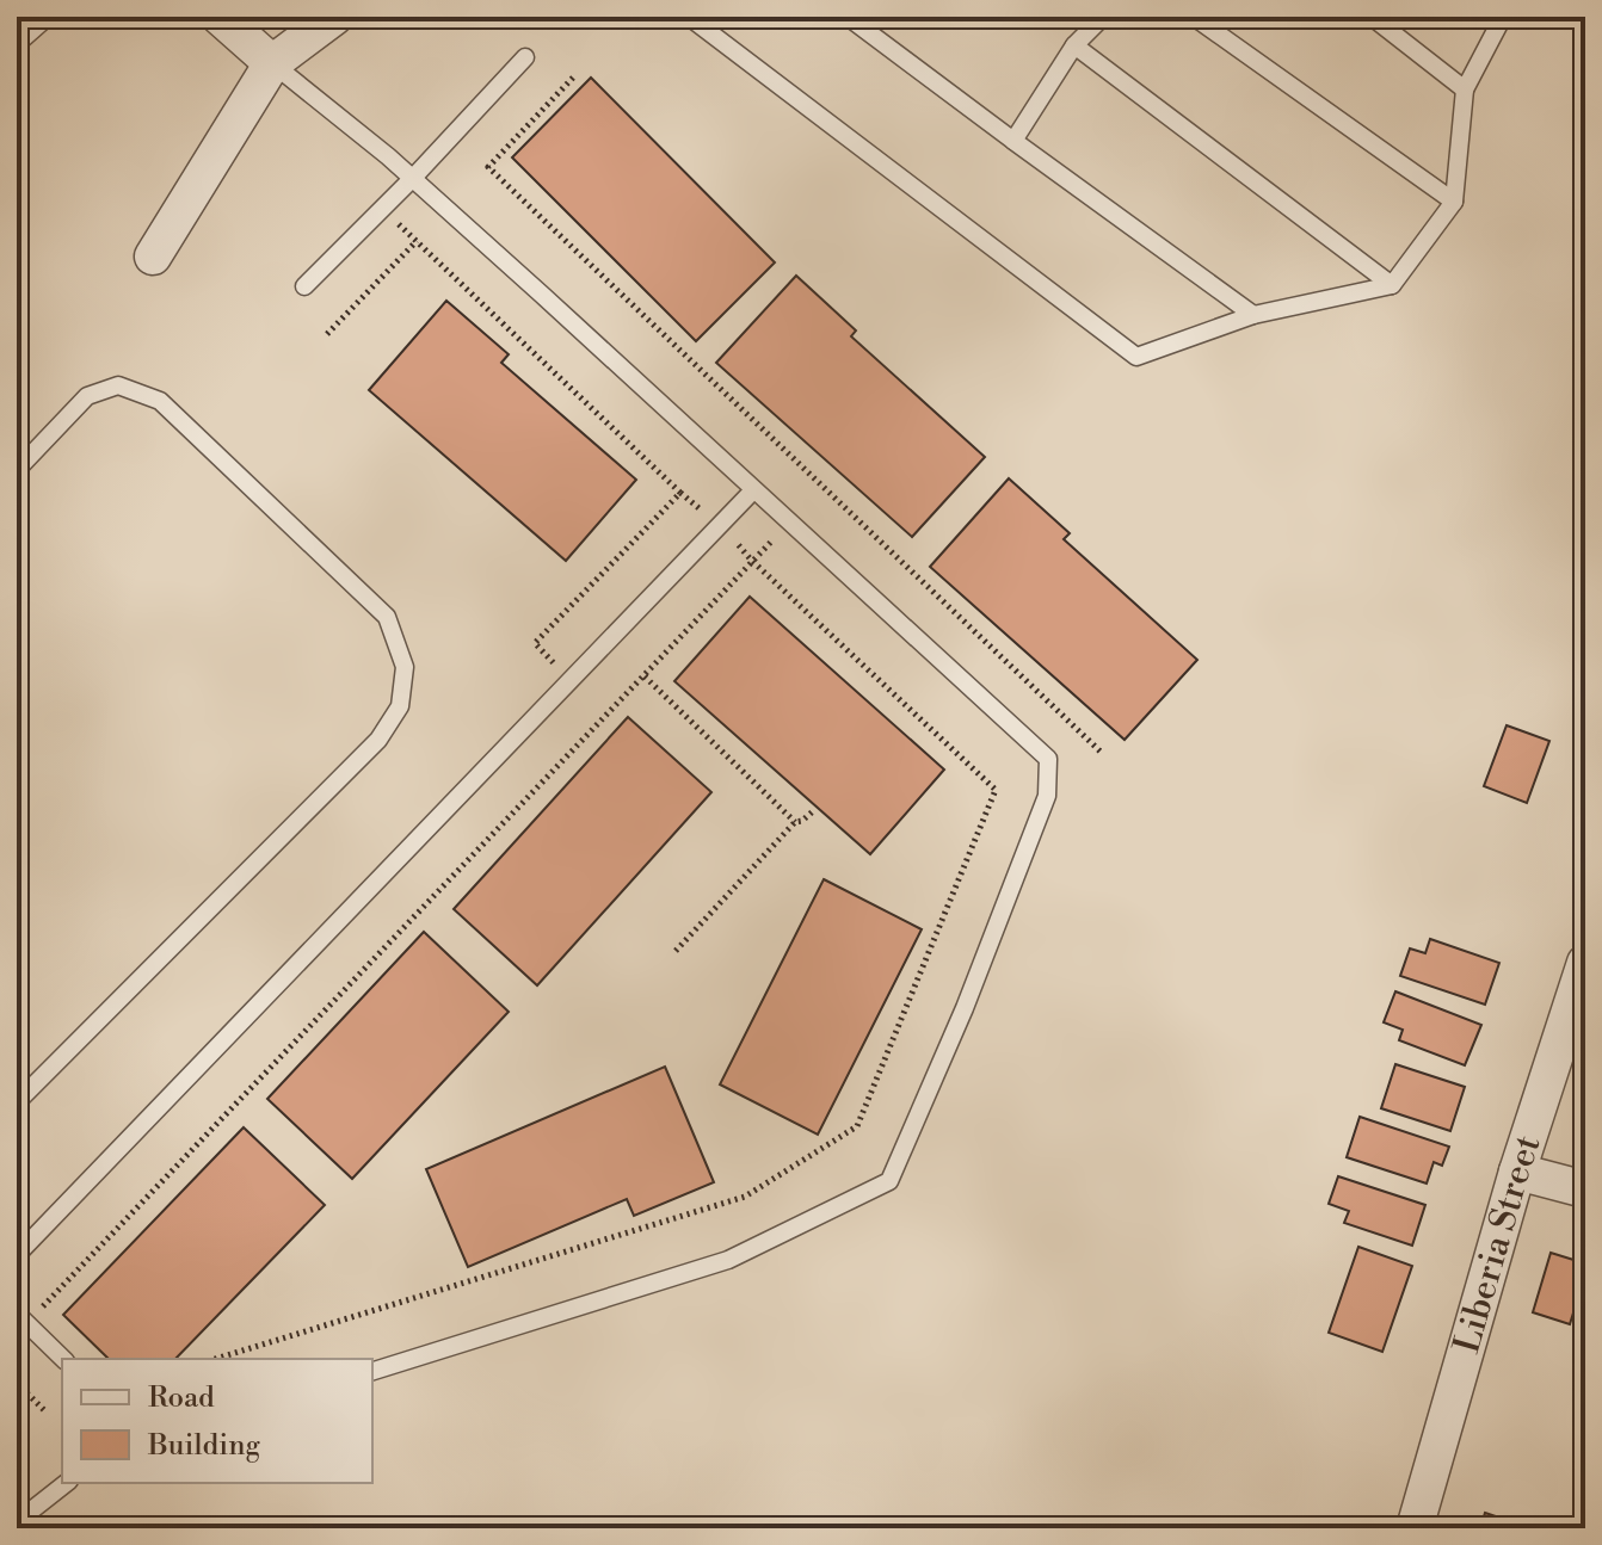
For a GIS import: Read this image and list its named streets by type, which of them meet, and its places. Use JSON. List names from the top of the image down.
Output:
{
  "streets": {
    "street": ["Liberia Street"]
  },
  "legend": ["Road", "Building"]
}
